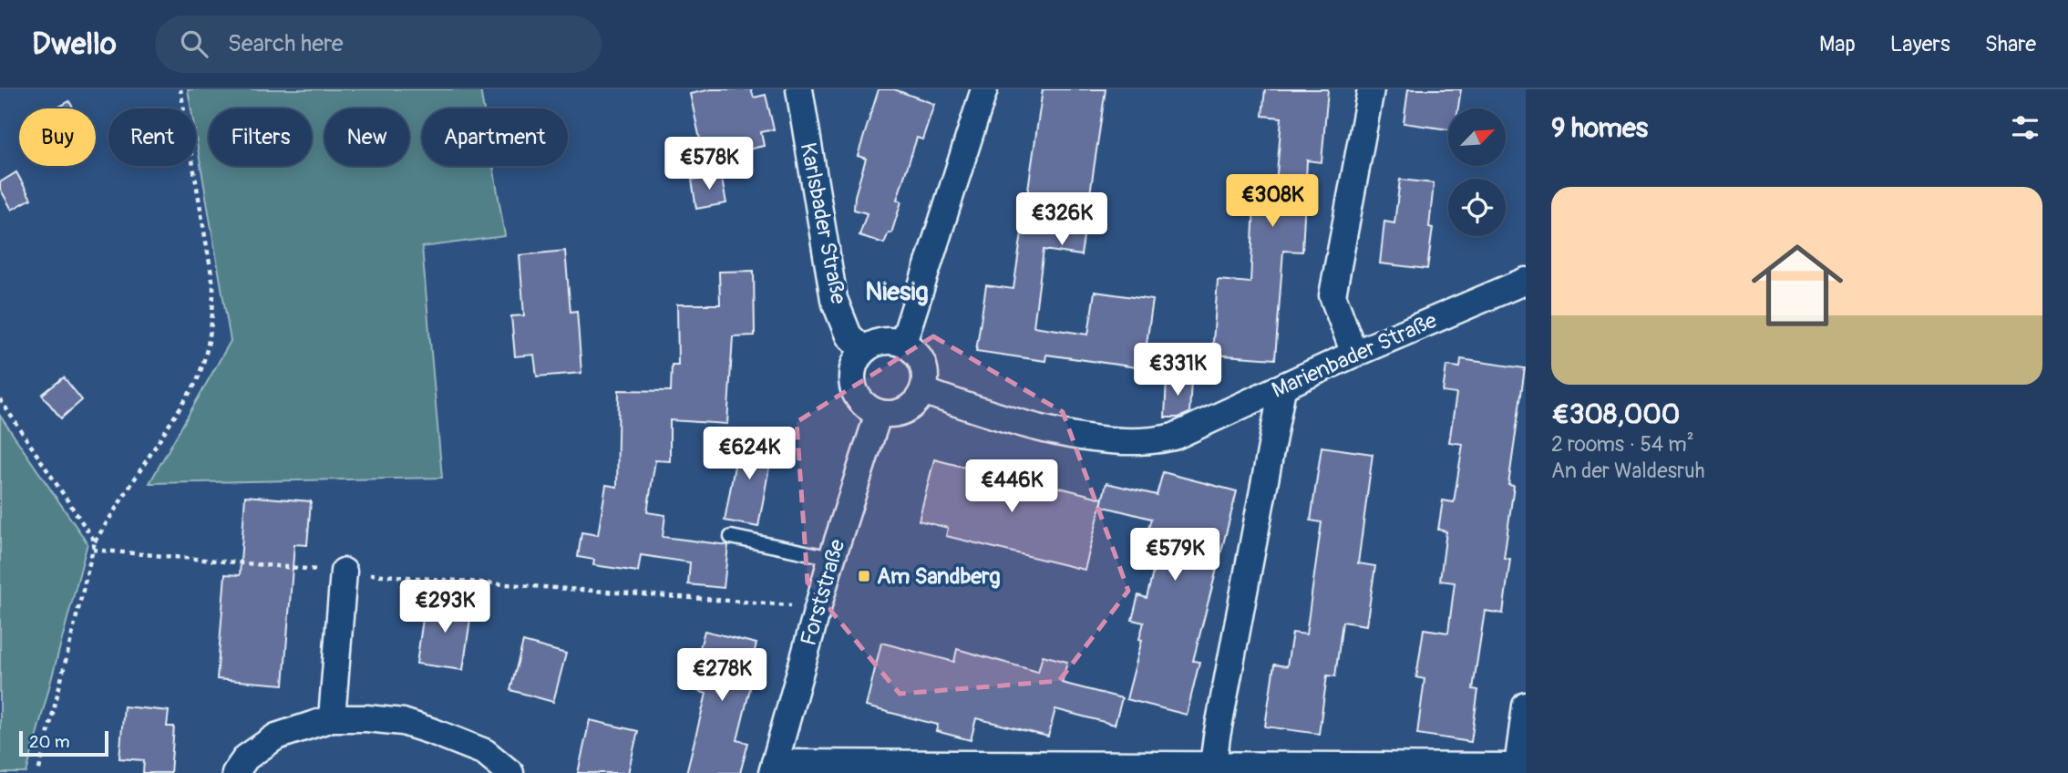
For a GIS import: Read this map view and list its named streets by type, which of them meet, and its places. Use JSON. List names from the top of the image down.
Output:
{
  "streets": {
    "street": ["Karlsbader Straße", "Marienbader Straße", "Forststraße"]
  },
  "crossings": [
    ["Karlsbader Straße", "Marienbader Straße"],
    ["Karlsbader Straße", "Forststraße"],
    ["Marienbader Straße", "Forststraße"]
  ],
  "districts": ["Niesig"],
  "places": {
    "transit": ["Am Sandberg"]
  },
  "scale_bar": "20 m",
  "north": "top right",
  "page": {
    "header": "Dwello",
    "search": "Search here",
    "nav": ["Map", "Layers", "Share"],
    "heading": "9 homes",
    "chip": [
      "Buy",
      "Rent",
      "Filters",
      "New",
      "Apartment"
    ],
    "price": [
      "€578K",
      "€308K",
      "€326K",
      "€331K",
      "€624K",
      "€446K",
      "€579K",
      "€293K",
      "€278K"
    ],
    "list": [
      {
        "name": "€308,000",
        "note": "2 rooms · 54 m² · An der Waldesruh"
      }
    ],
    "scale": "20 m"
  }
}
